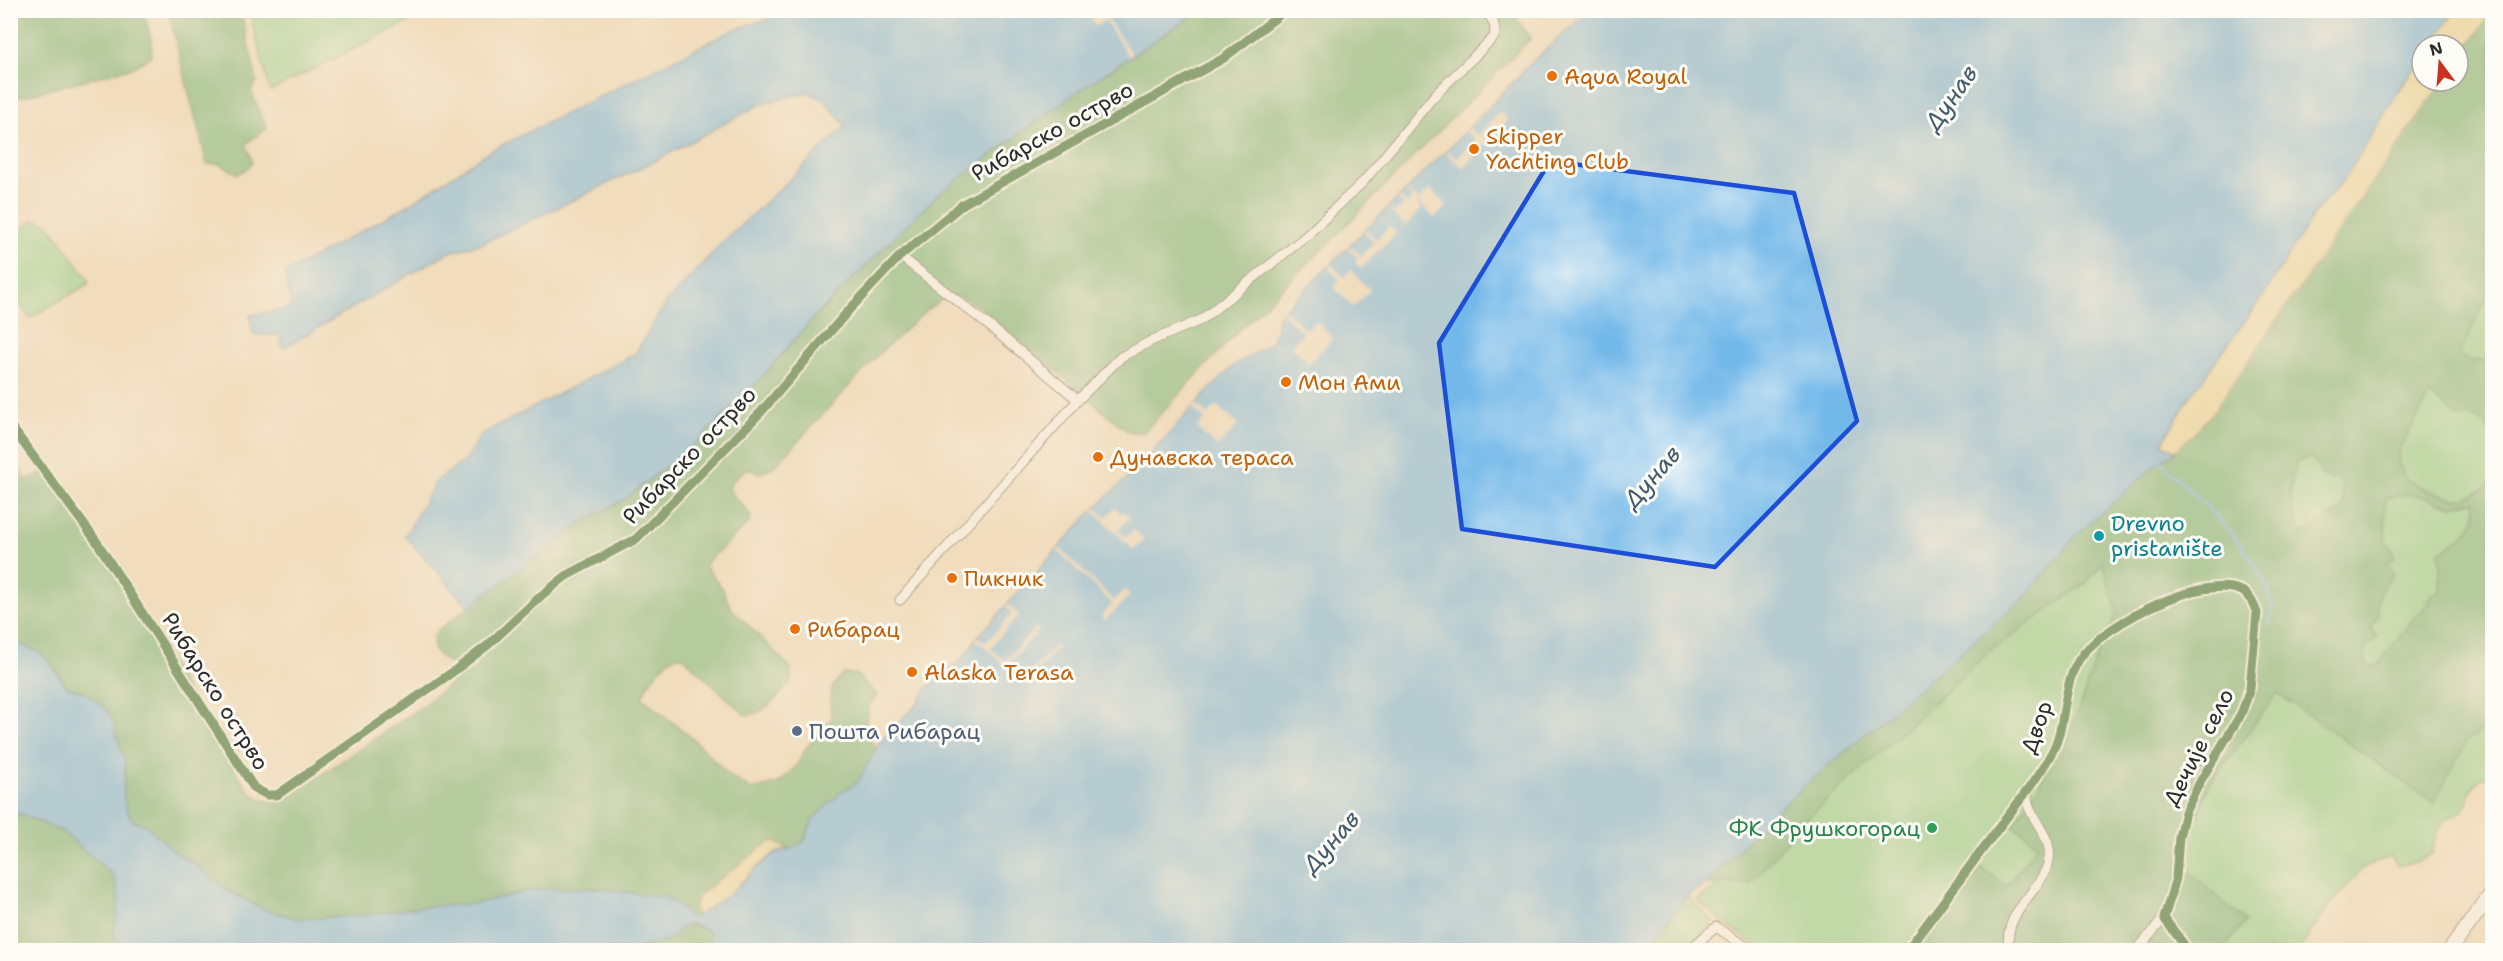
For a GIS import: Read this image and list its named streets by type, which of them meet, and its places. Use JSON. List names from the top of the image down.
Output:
{
  "streets": {
    "street": ["Рибарско острво", "Двор", "Дечије село"]
  },
  "crossings": [
    ["Двор", "Дечије село"]
  ],
  "water": ["Дунав"],
  "places": [
    "Aqua Royal",
    "Skipper Yachting Club",
    "Мон Ами",
    "Дунавска тераса",
    "Drevno pristanište",
    "Пикник",
    "Рибарац",
    "Alaska Terasa",
    "Пошта Рибарац",
    "ФК Фрушкогорац"
  ],
  "north": "top"
}
